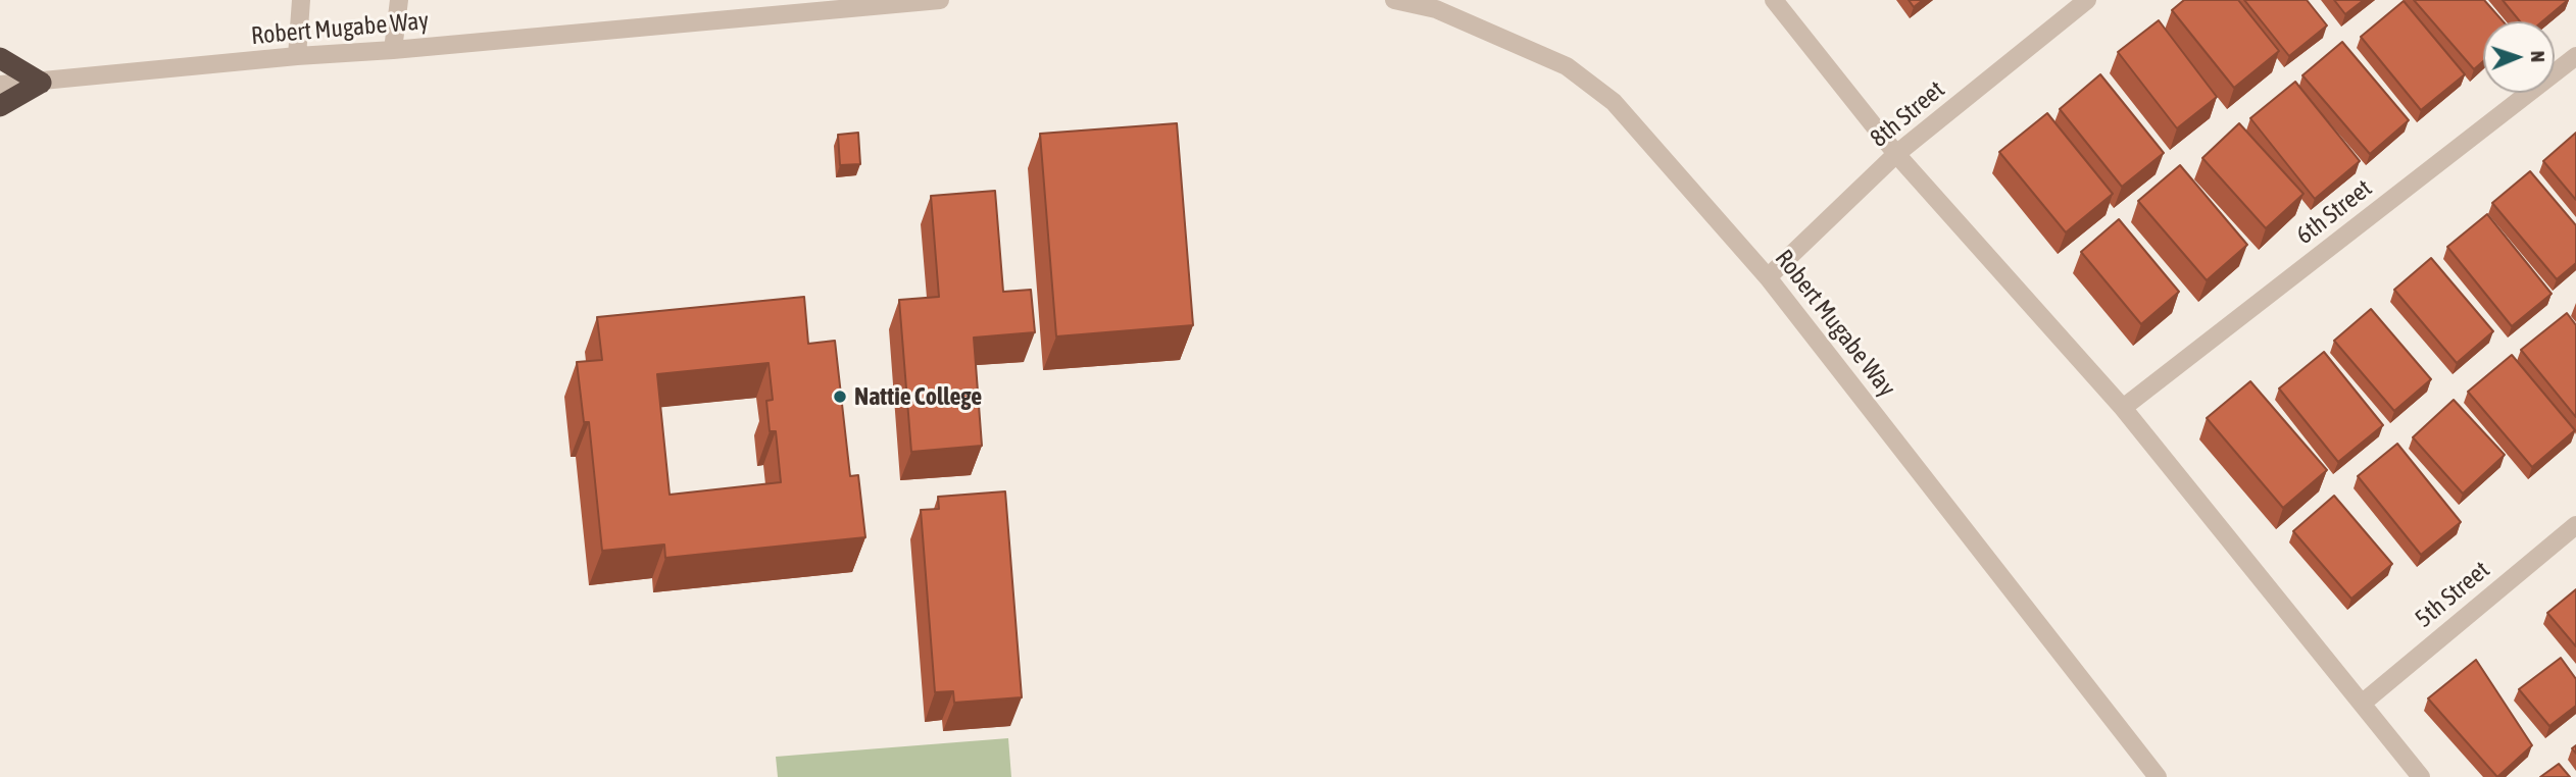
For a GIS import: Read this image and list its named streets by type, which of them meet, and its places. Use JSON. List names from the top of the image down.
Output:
{
  "streets": {
    "street": [
      "Robert Mugabe Way",
      "8th Street",
      "6th Street",
      "5th Street"
    ]
  },
  "crossings": [
    ["Robert Mugabe Way", "8th Street"]
  ],
  "places": ["Nattie College"],
  "north": "right"
}
